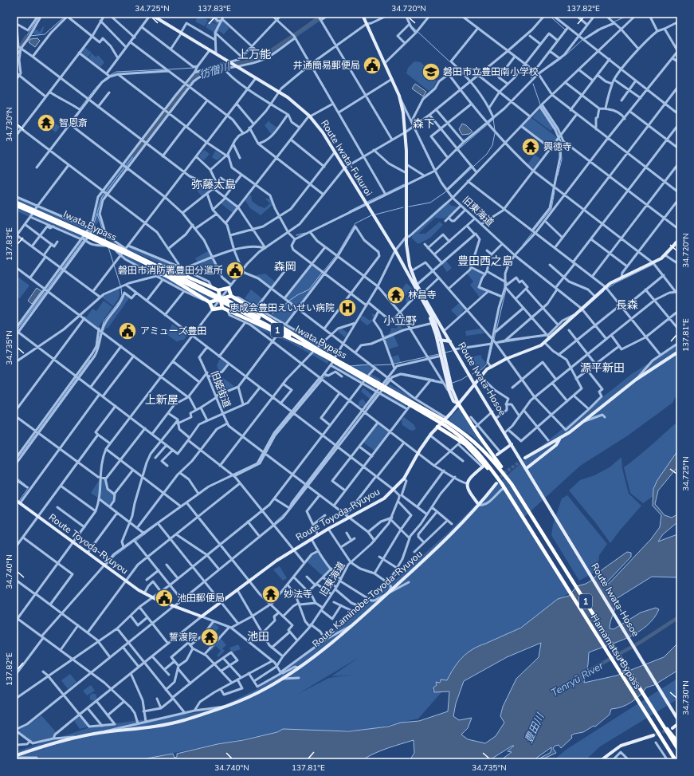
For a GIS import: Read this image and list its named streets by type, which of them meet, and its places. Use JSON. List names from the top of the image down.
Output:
{
  "streets": {
    "highway": ["Iwata Bypass", "1", "Hamamatsu Bypass"],
    "main road": [
      "Route Iwata-Fukuroi",
      "Route Iwata-Hosoe",
      "Route Toyoda-Ryuyou",
      "Route Kaminobe-Toyoda-Ryuyou"
    ],
    "street": ["旧東海道", "旧姫街道"]
  },
  "crossings": [
    ["Route Iwata-Fukuroi", "1"],
    ["Route Iwata-Fukuroi", "Route Iwata-Hosoe"],
    ["Route Iwata-Fukuroi", "Route Toyoda-Ryuyou"],
    ["旧東海道", "Route Iwata-Hosoe"],
    ["旧東海道", "Route Toyoda-Ryuyou"],
    ["Iwata Bypass", "1"],
    ["Iwata Bypass", "Hamamatsu Bypass"],
    ["1", "Route Toyoda-Ryuyou"],
    ["1", "Hamamatsu Bypass"],
    ["Route Iwata-Hosoe", "Route Toyoda-Ryuyou"]
  ],
  "districts": [
    "上万能",
    "森下",
    "弥藤太島",
    "豊田西之島",
    "森岡",
    "長森",
    "小立野",
    "源平新田",
    "上新屋",
    "池田"
  ],
  "water": ["彷僧川", "Tenryū River", "豊田川"],
  "places": {
    "public building": [
      "井通簡易郵便局",
      "磐田市消防署豊田分遣所",
      "アミューズ豊田",
      "池田郵便局"
    ],
    "school or university": ["磐田市立豊田南小学校"],
    "temple": [
      "智恩斎",
      "興徳寺",
      "林昌寺",
      "妙法寺",
      "誓渡院"
    ],
    "hospital": ["恵成会豊田えいせい病院"]
  },
  "coordinates": [
    "34.725°N",
    "137.83°E",
    "34.720°N",
    "137.82°E",
    "34.730°N",
    "137.81°E",
    "34.735°N",
    "34.740°N"
  ]
}
